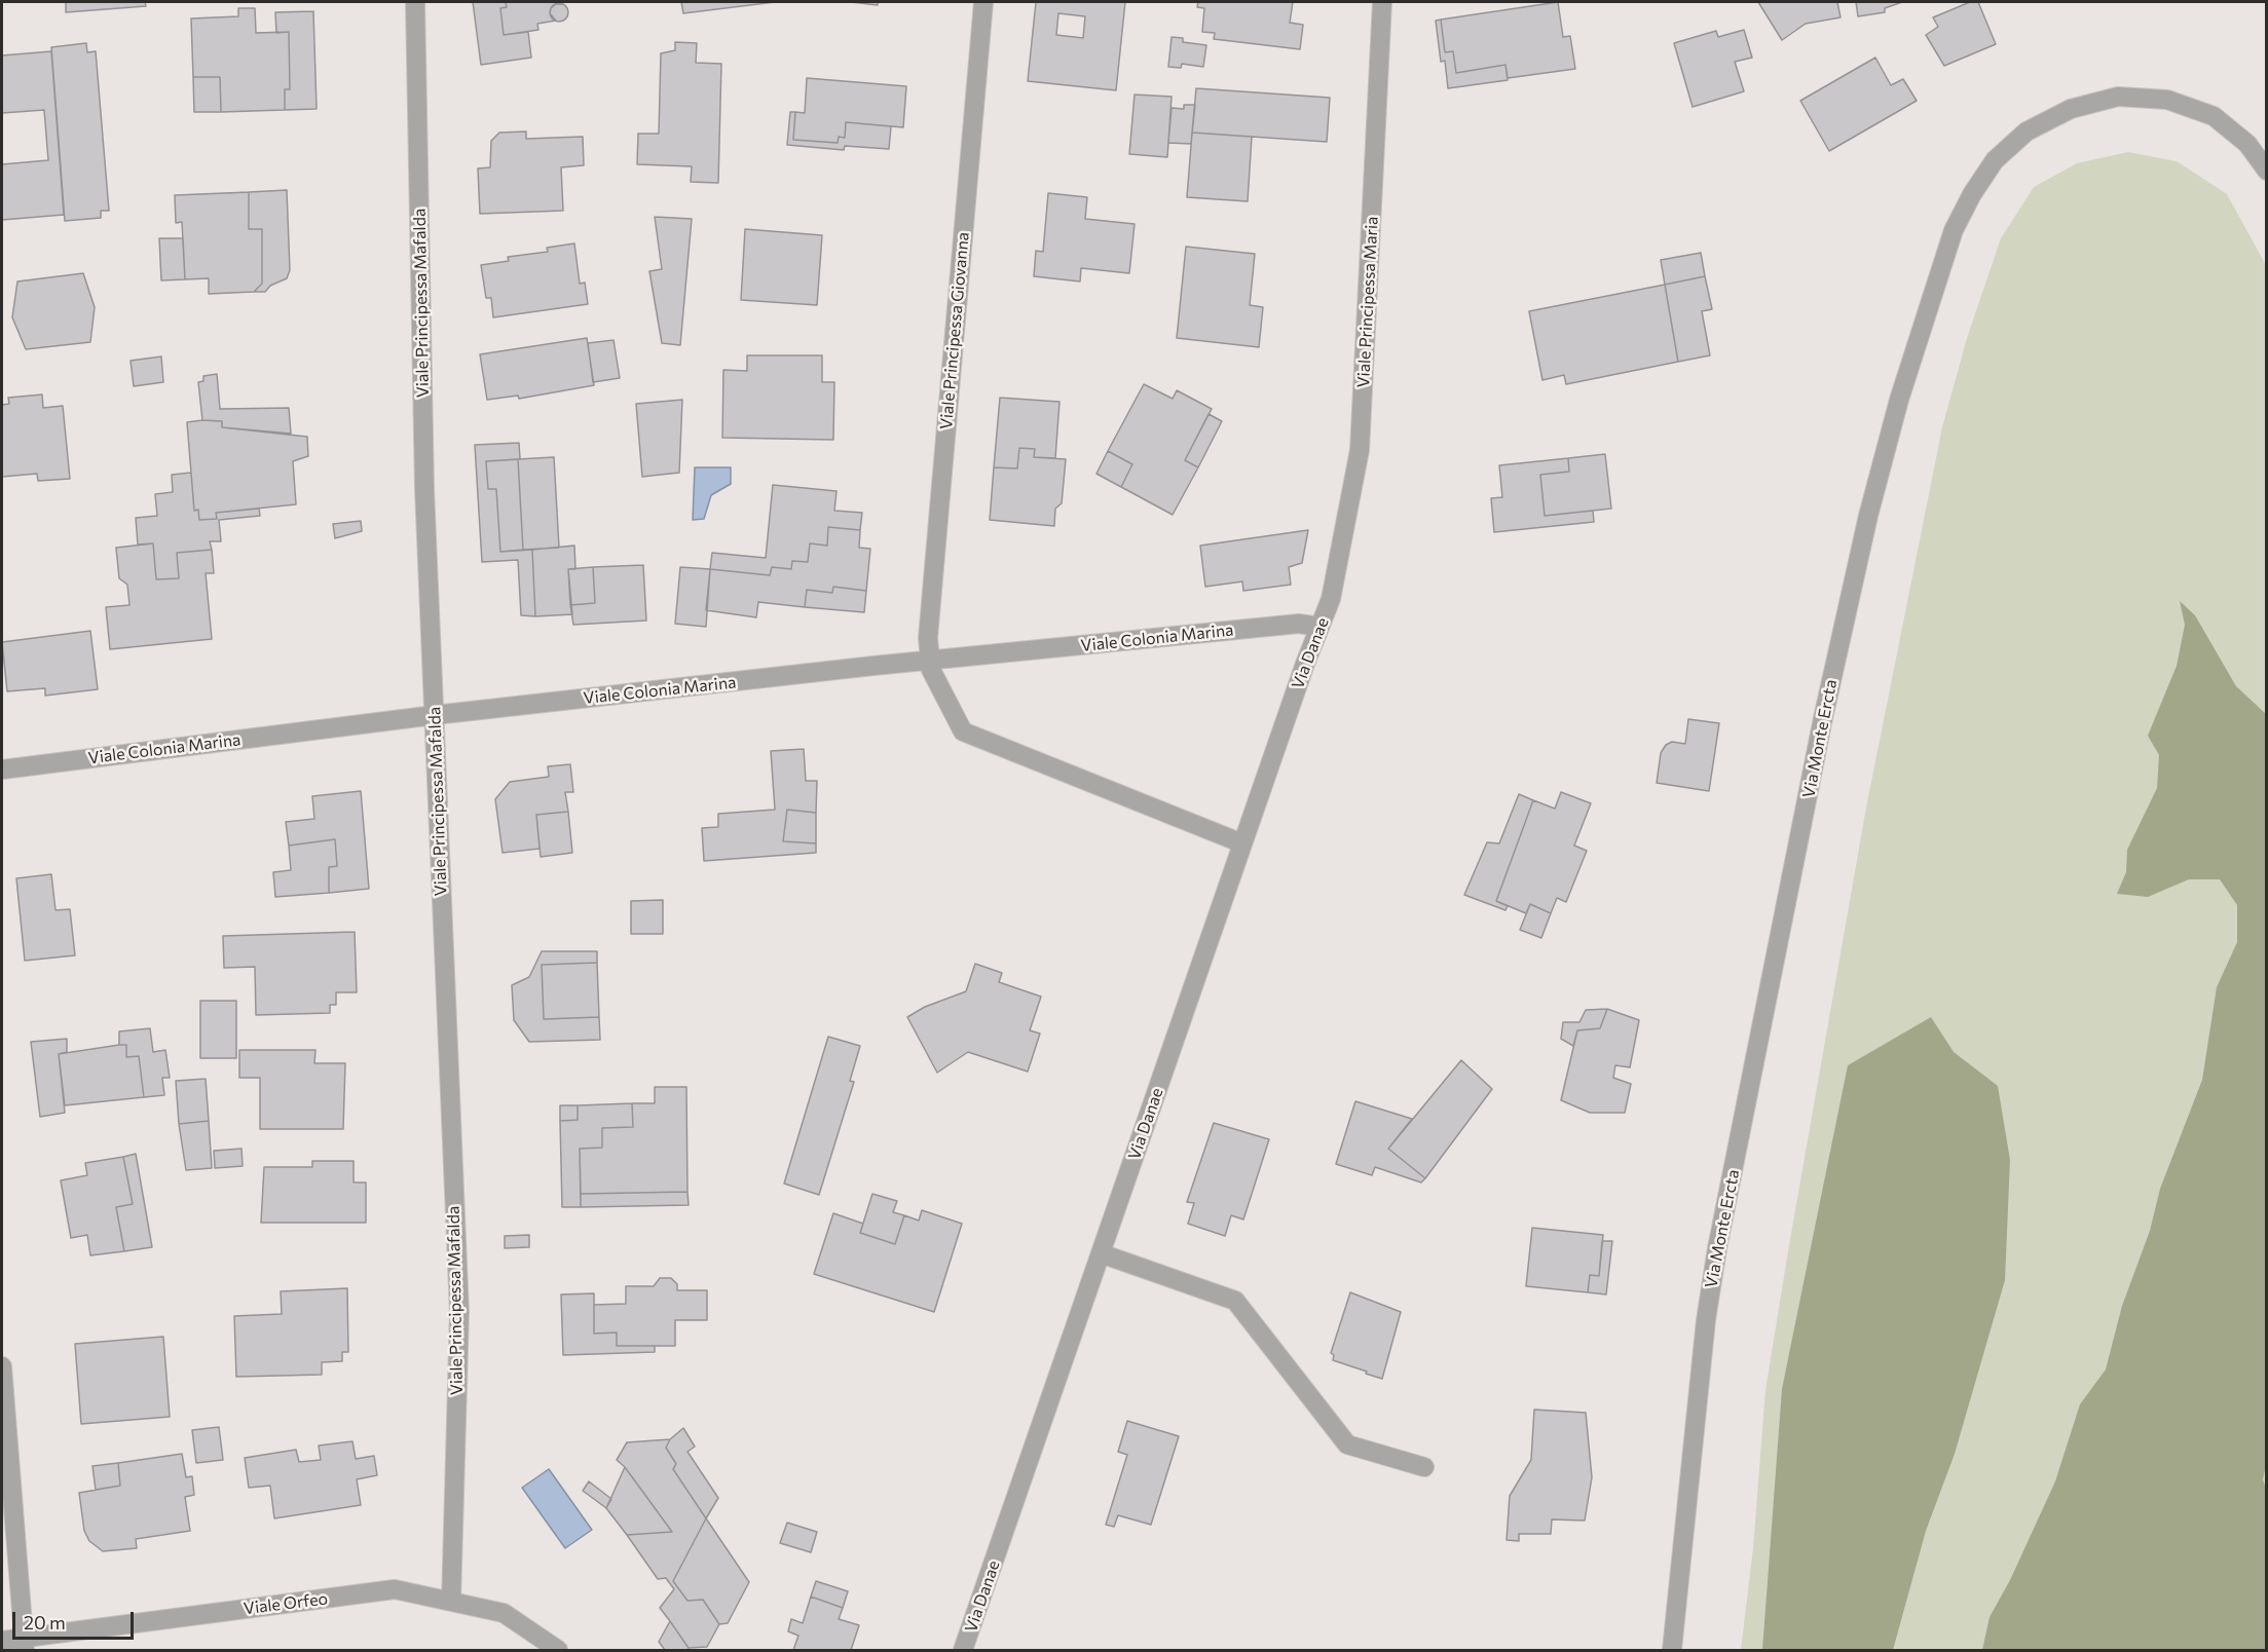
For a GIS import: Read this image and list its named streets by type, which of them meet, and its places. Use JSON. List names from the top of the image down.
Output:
{
  "streets": {
    "street": [
      "Viale Principessa Maria",
      "Viale Principessa Mafalda",
      "Viale Principessa Giovanna",
      "Viale Colonia Marina",
      "Via Danae",
      "Via Monte Ercta",
      "Viale Orfeo"
    ]
  },
  "crossings": [
    ["Viale Principessa Maria", "Via Danae"],
    ["Viale Principessa Mafalda", "Viale Colonia Marina"],
    ["Viale Principessa Mafalda", "Viale Orfeo"],
    ["Viale Principessa Giovanna", "Viale Colonia Marina"],
    ["Viale Colonia Marina", "Via Danae"]
  ],
  "scale_bar": "20 m"
}
